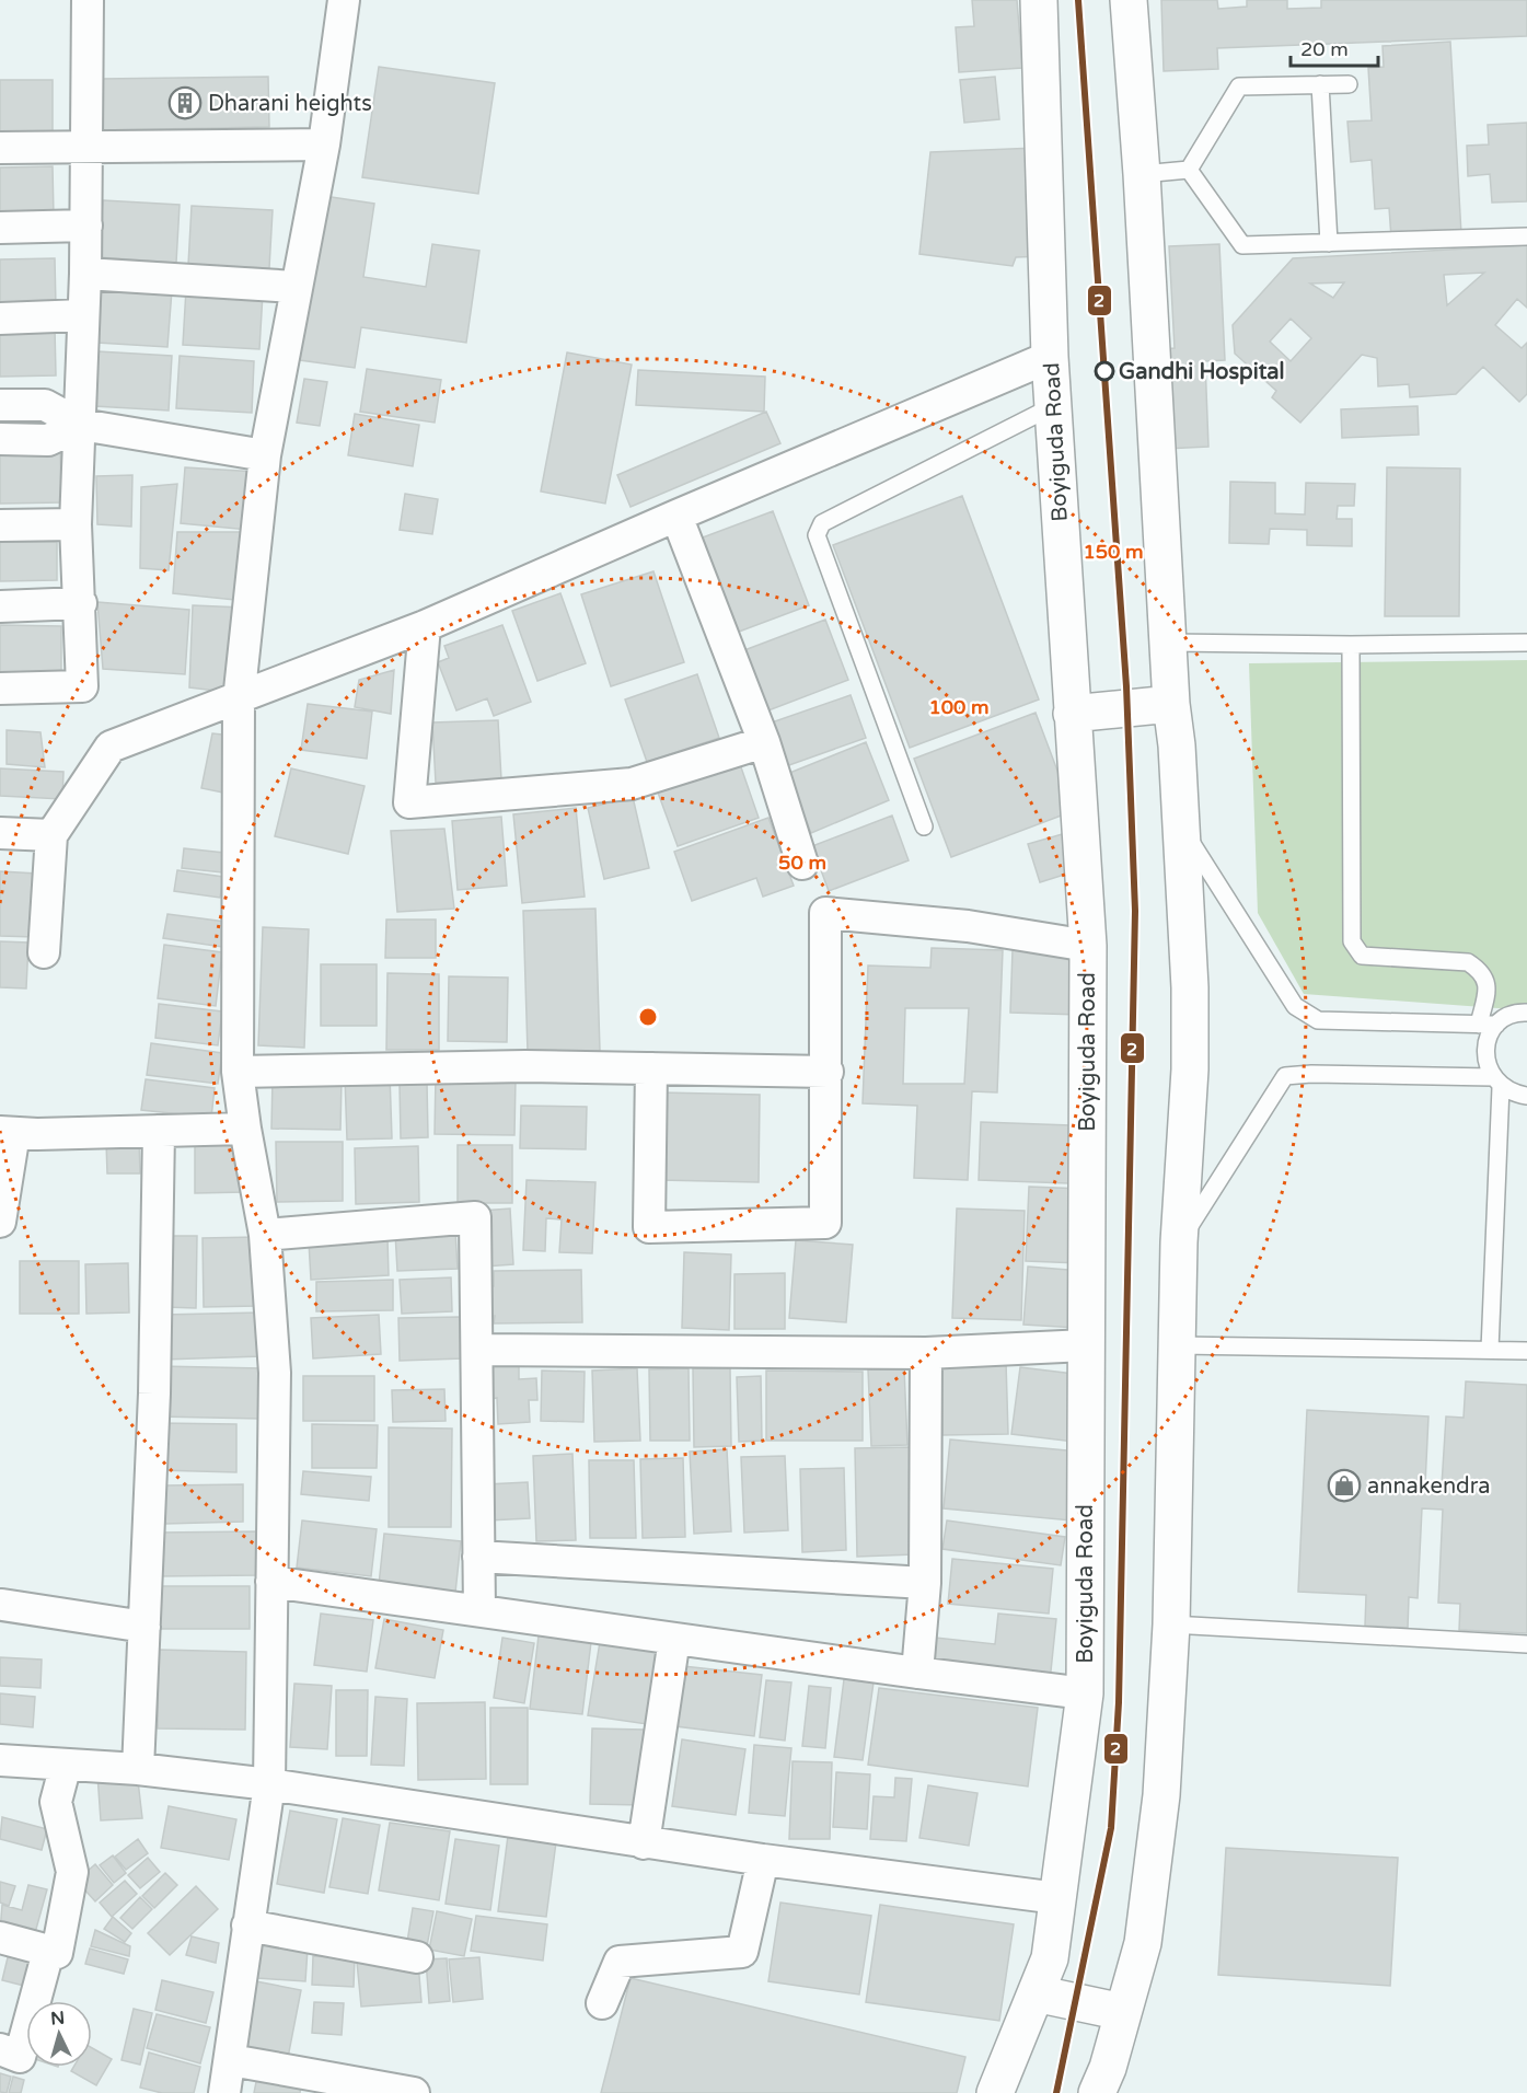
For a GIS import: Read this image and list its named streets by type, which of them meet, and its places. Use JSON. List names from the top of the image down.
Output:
{
  "streets": {
    "main road": ["Boyiguda Road"]
  },
  "places": {
    "building": ["Dharani heights"],
    "other": ["Gandhi Hospital"],
    "shop": ["annakendra"]
  },
  "lines": ["transit line 2"],
  "scale_bar": "20 m",
  "north": "top",
  "rings": ["150 m", "100 m", "50 m"]
}
